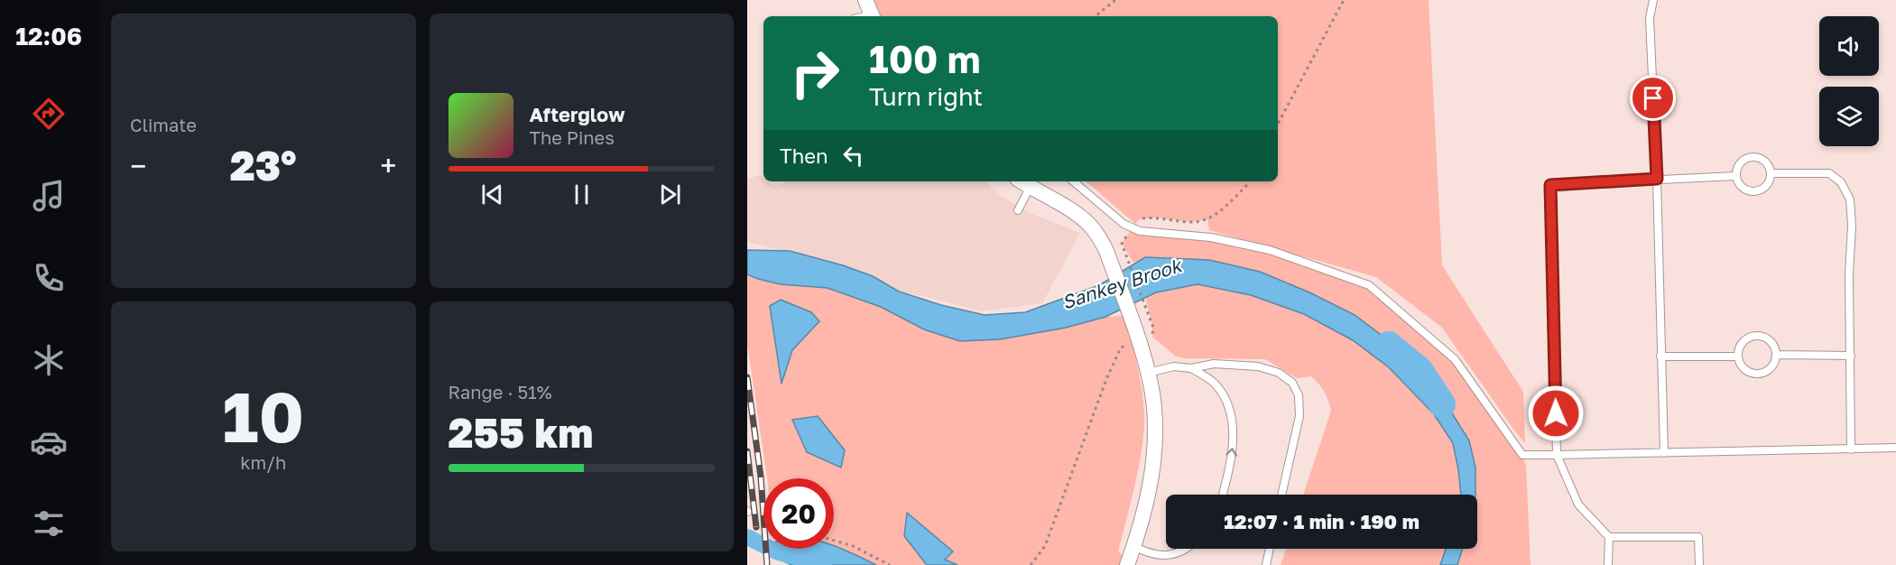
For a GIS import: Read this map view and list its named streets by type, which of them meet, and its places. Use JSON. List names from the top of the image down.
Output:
{
  "water": ["Sankey Brook"],
  "page": {
    "tabs": "12:06",
    "tile": [
      "Climate",
      ["10", "km/h"],
      ["Range · 51%", "255 km"]
    ],
    "turn": ["100 m", "Turn right"],
    "song": ["Afterglow", "The Pines"],
    "then": "Then",
    "heat": ["−", "23°", "+"],
    "limit": "20",
    "trip": "12:07 · 1 min · 190 m"
  }
}
